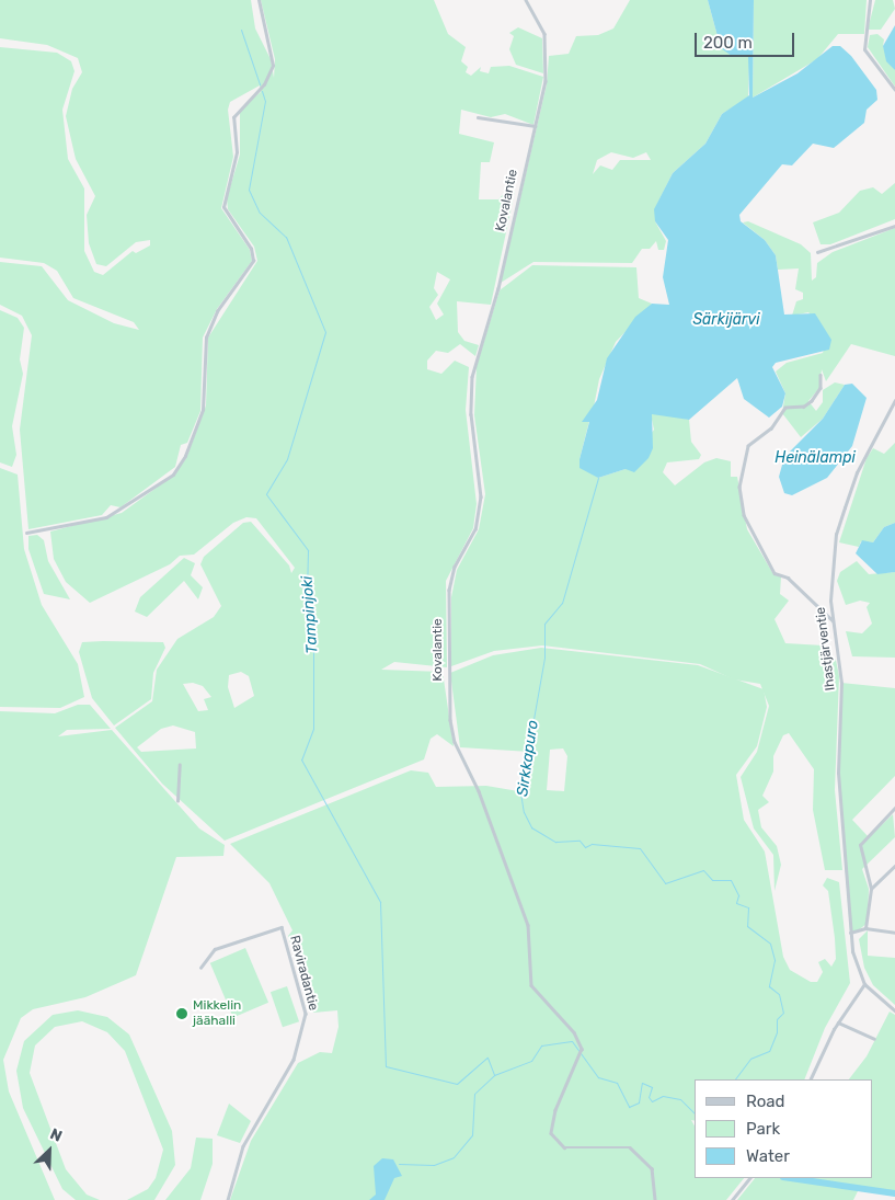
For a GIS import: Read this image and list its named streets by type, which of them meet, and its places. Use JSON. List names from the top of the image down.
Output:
{
  "streets": {
    "street": ["Kovalantie", "Ihastjärventie", "Raviradantie"]
  },
  "water": [
    "Särkijärvi",
    "Heinälampi",
    "Tampinjoki",
    "Sirkkapuro"
  ],
  "places": ["Mikkelin jäähalli"],
  "legend": ["Road", "Park", "Water"],
  "scale_bar": "200 m",
  "north": "top right"
}
